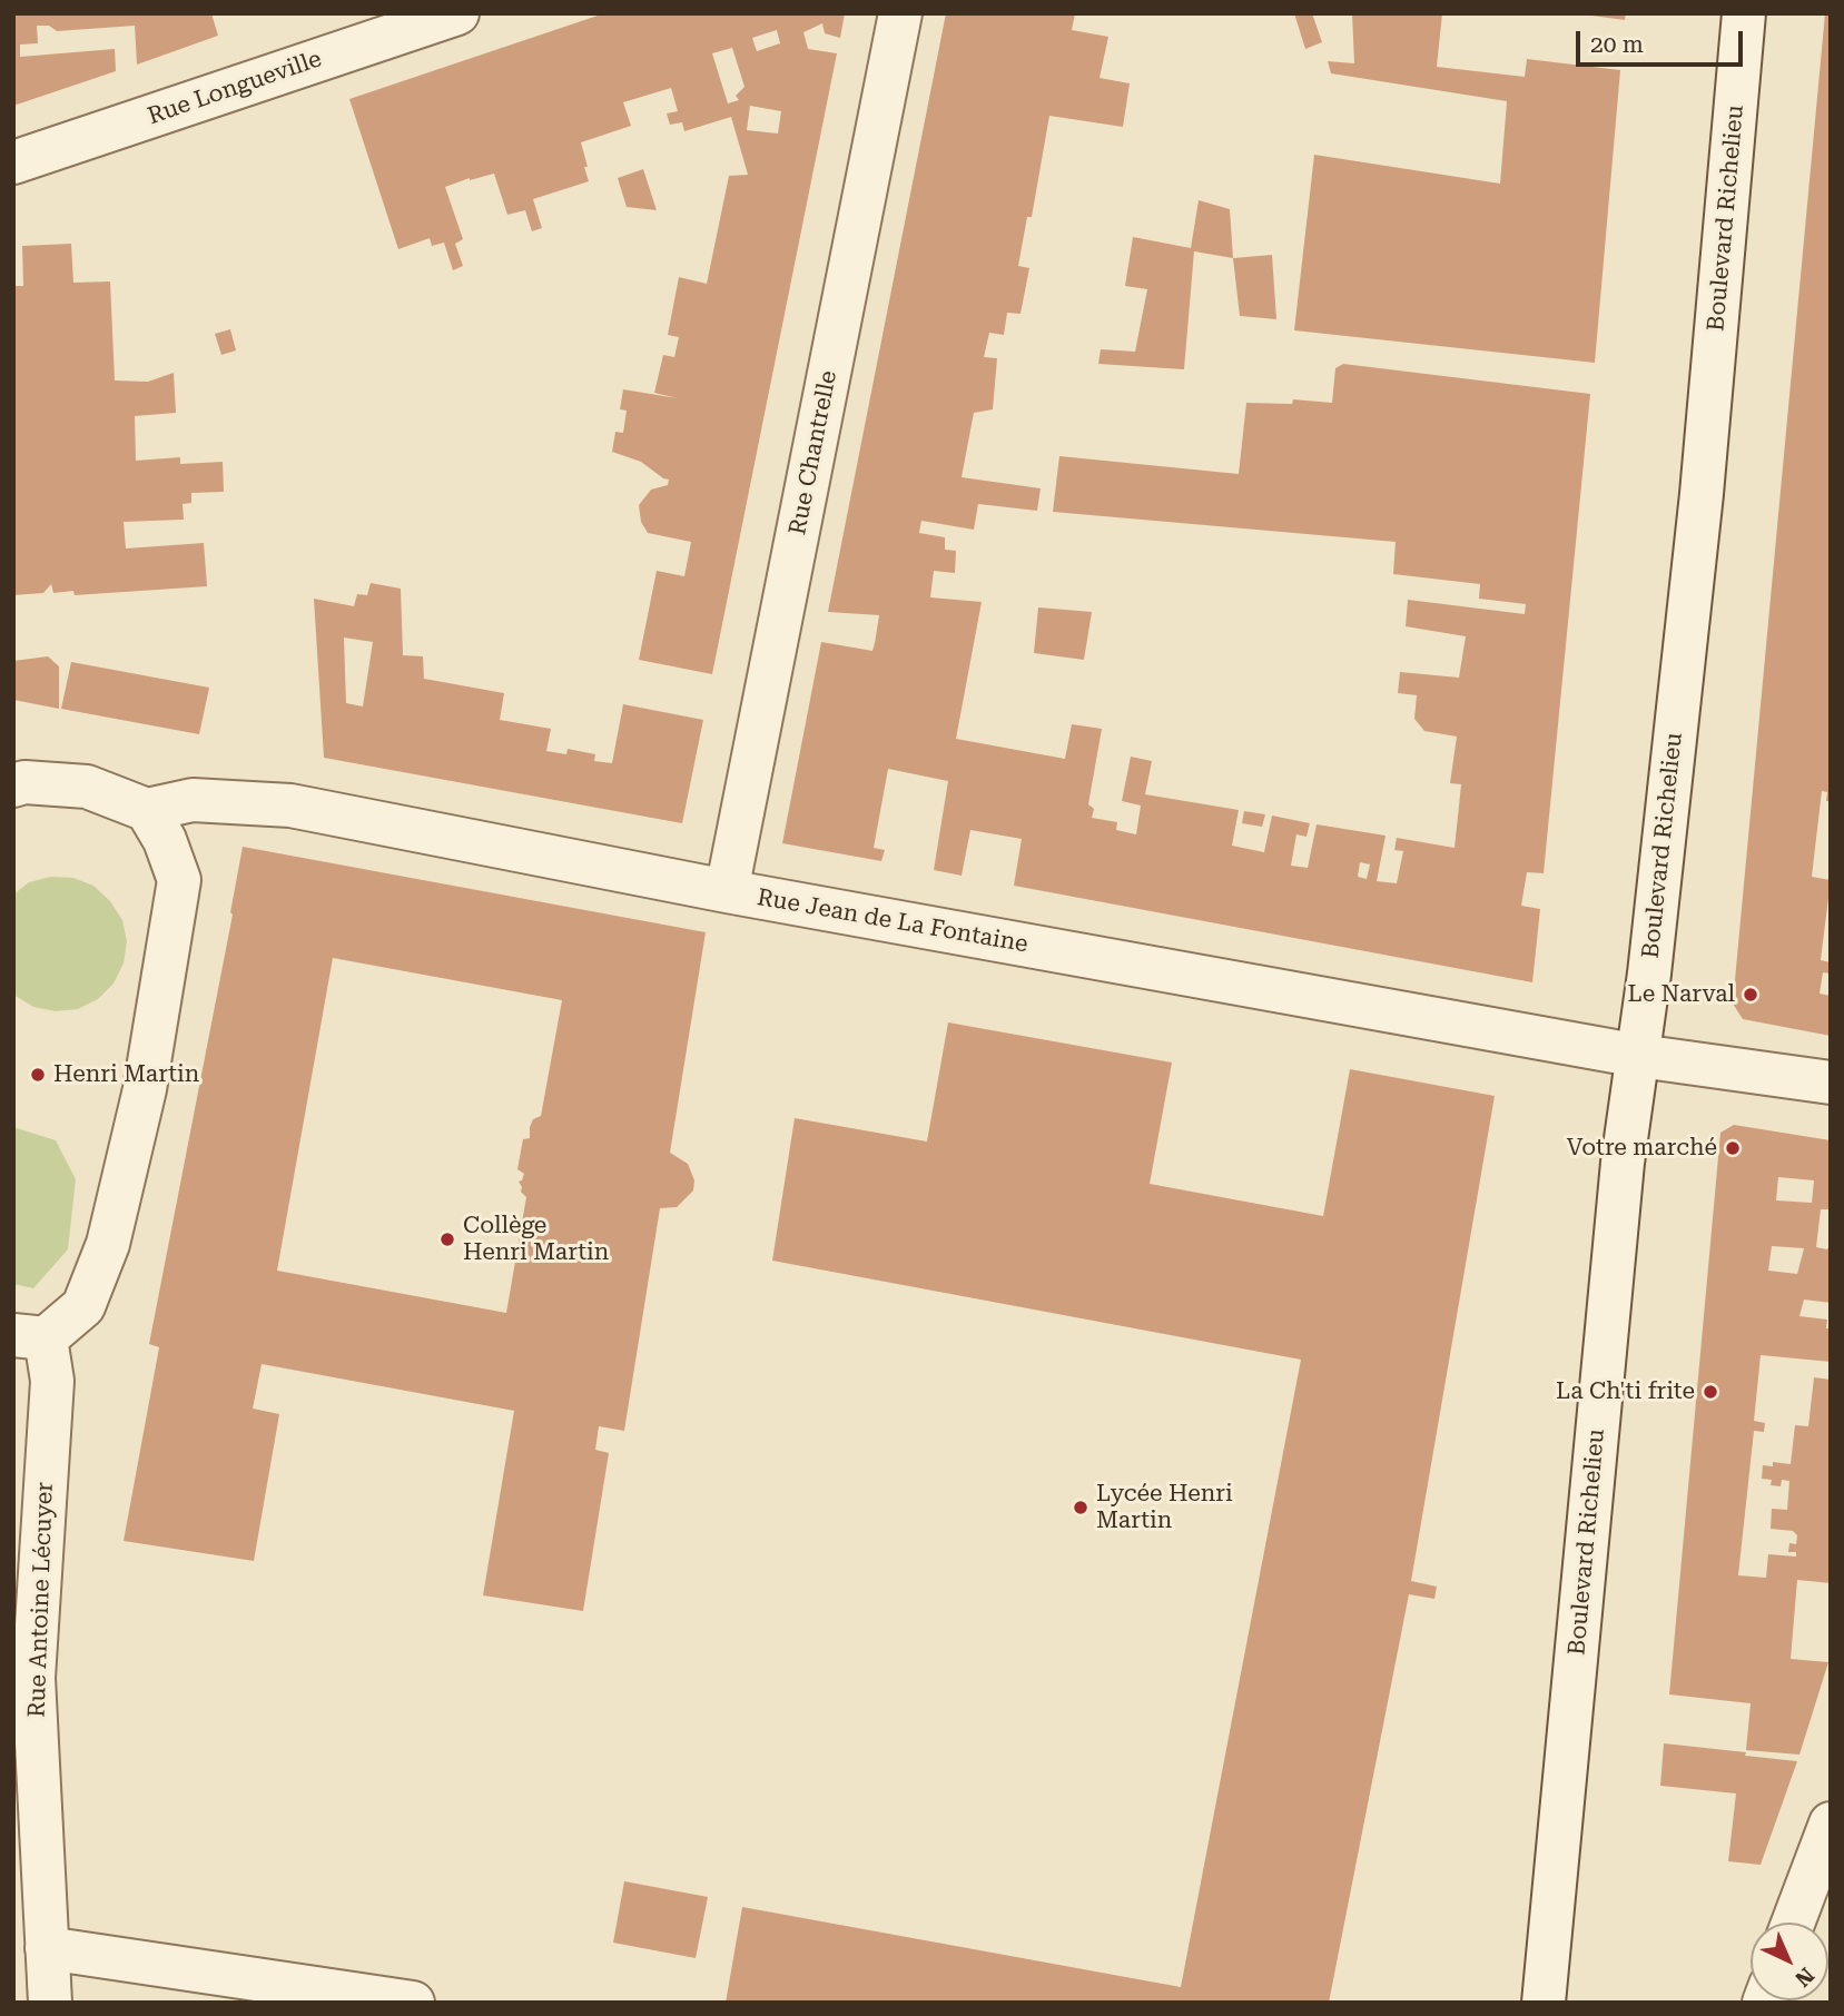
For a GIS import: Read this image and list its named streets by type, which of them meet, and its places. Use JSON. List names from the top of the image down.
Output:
{
  "streets": {
    "street": [
      "Rue Longueville",
      "Boulevard Richelieu",
      "Rue Chantrelle",
      "Rue Jean de La Fontaine",
      "Rue Antoine Lécuyer"
    ]
  },
  "crossings": [
    ["Boulevard Richelieu", "Rue Jean de La Fontaine"],
    ["Rue Chantrelle", "Rue Jean de La Fontaine"]
  ],
  "places": [
    "Le Narval",
    "Henri Martin",
    "Votre marché",
    "Collège Henri Martin",
    "La Ch'ti frite",
    "Lycée Henri Martin"
  ],
  "scale_bar": "20 m",
  "north": "bottom right"
}
